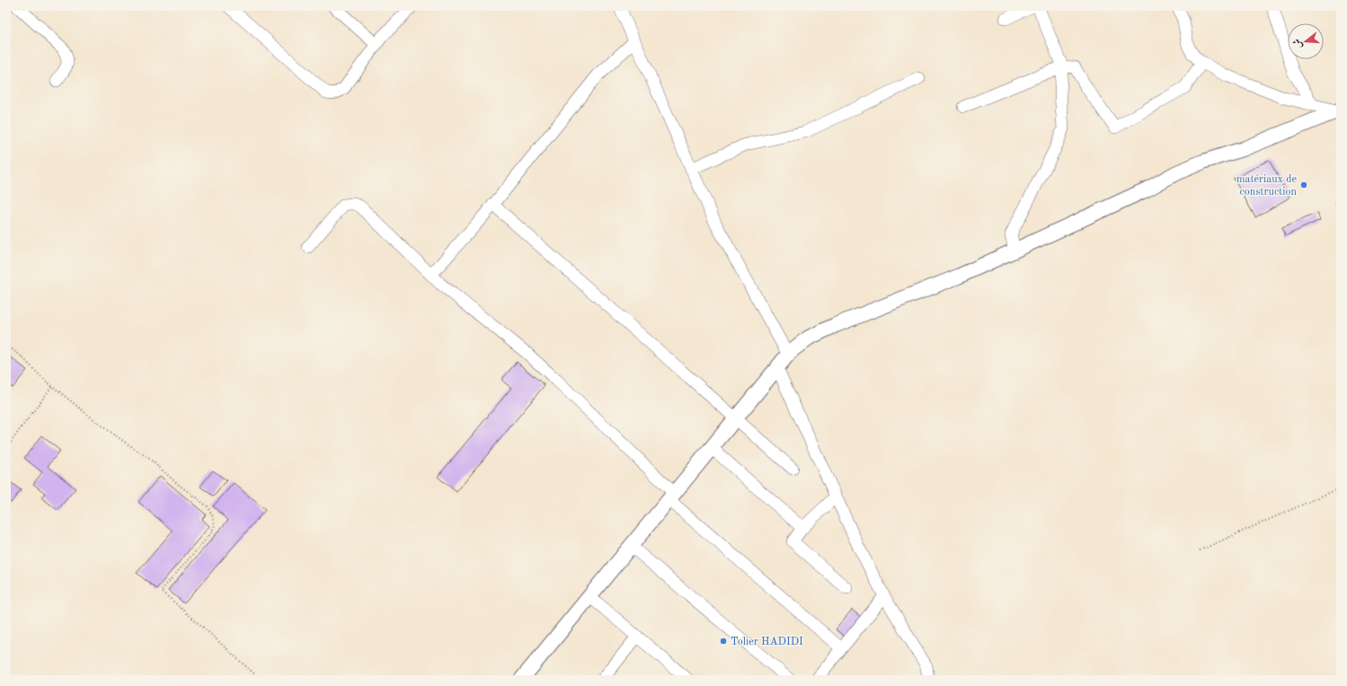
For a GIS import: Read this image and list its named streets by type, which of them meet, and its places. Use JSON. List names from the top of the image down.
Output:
{
  "places": ["matériaux de construction", "Tolier HADIDI"],
  "north": "left"
}
